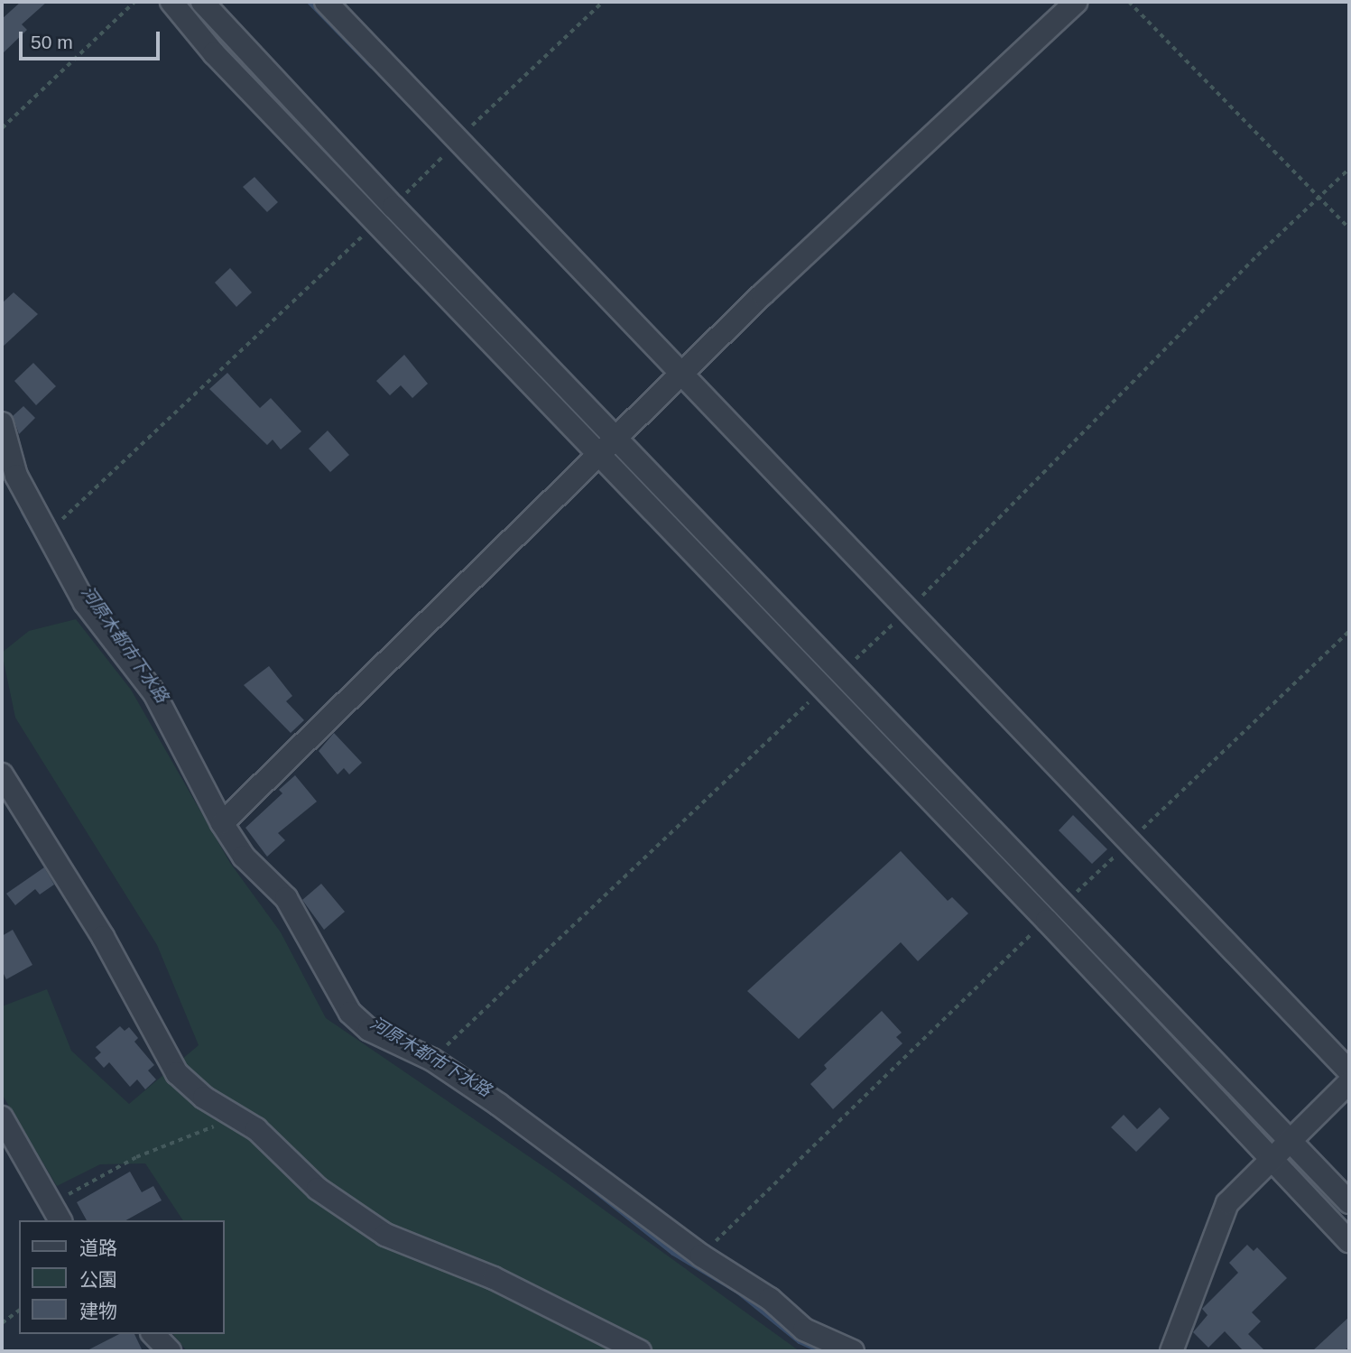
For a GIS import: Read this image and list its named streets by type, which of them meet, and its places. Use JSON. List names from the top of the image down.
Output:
{
  "water": ["河原木都市下水路"],
  "legend": ["道路", "公園", "建物"],
  "scale_bar": "50 m"
}
